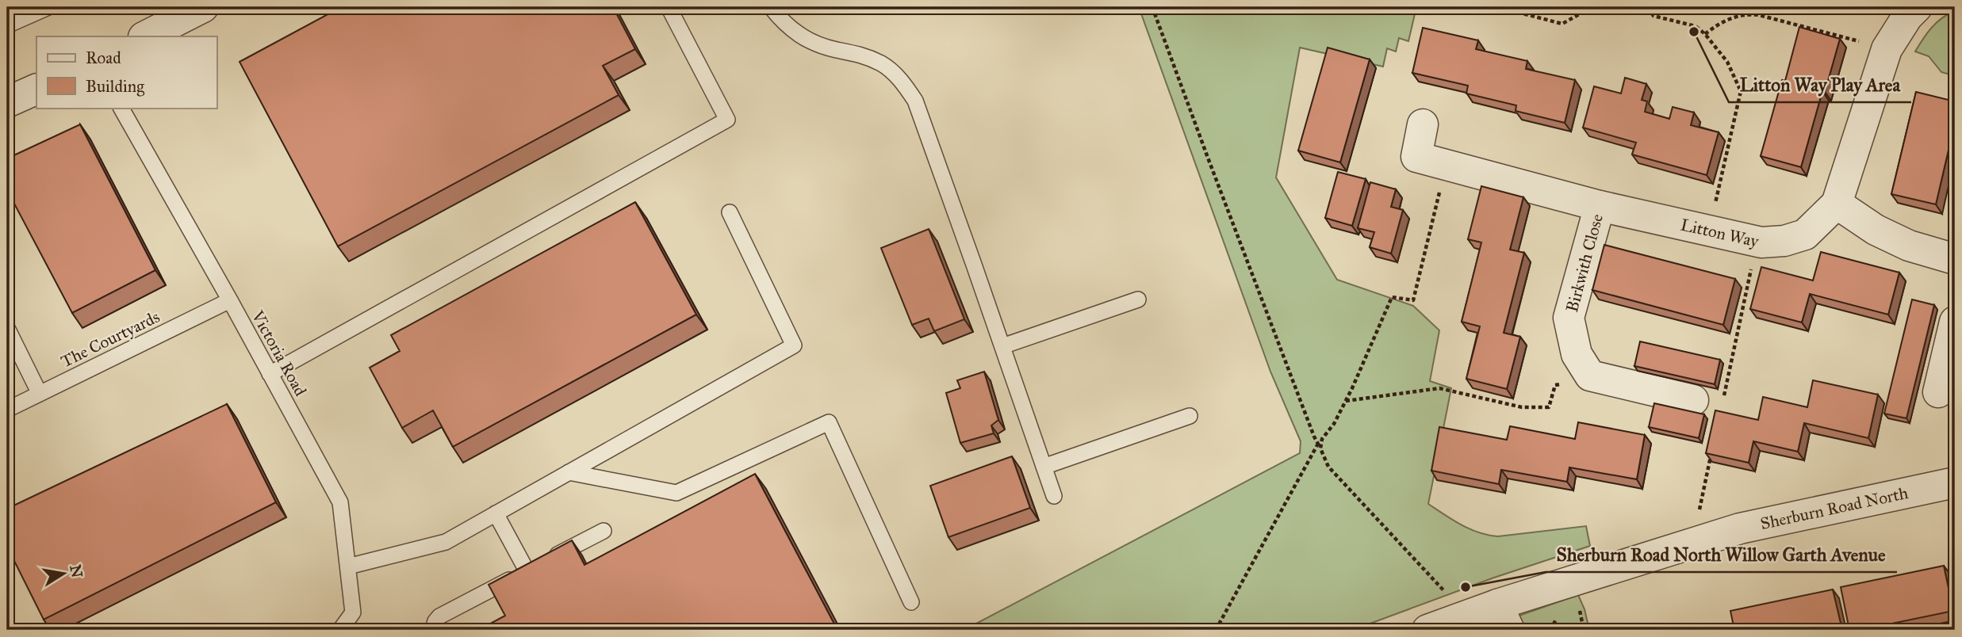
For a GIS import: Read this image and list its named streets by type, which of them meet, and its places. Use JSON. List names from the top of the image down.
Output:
{
  "streets": {
    "street": ["Litton Way", "Birkwith Close", "Sherburn Road North"],
    "lane": ["The Courtyards", "Victoria Road"]
  },
  "crossings": [
    ["Litton Way", "Birkwith Close"],
    ["The Courtyards", "Victoria Road"]
  ],
  "places": ["Litton Way Play Area", "Sherburn Road North Willow Garth Avenue"],
  "legend": ["Road", "Building"],
  "north": "right"
}
